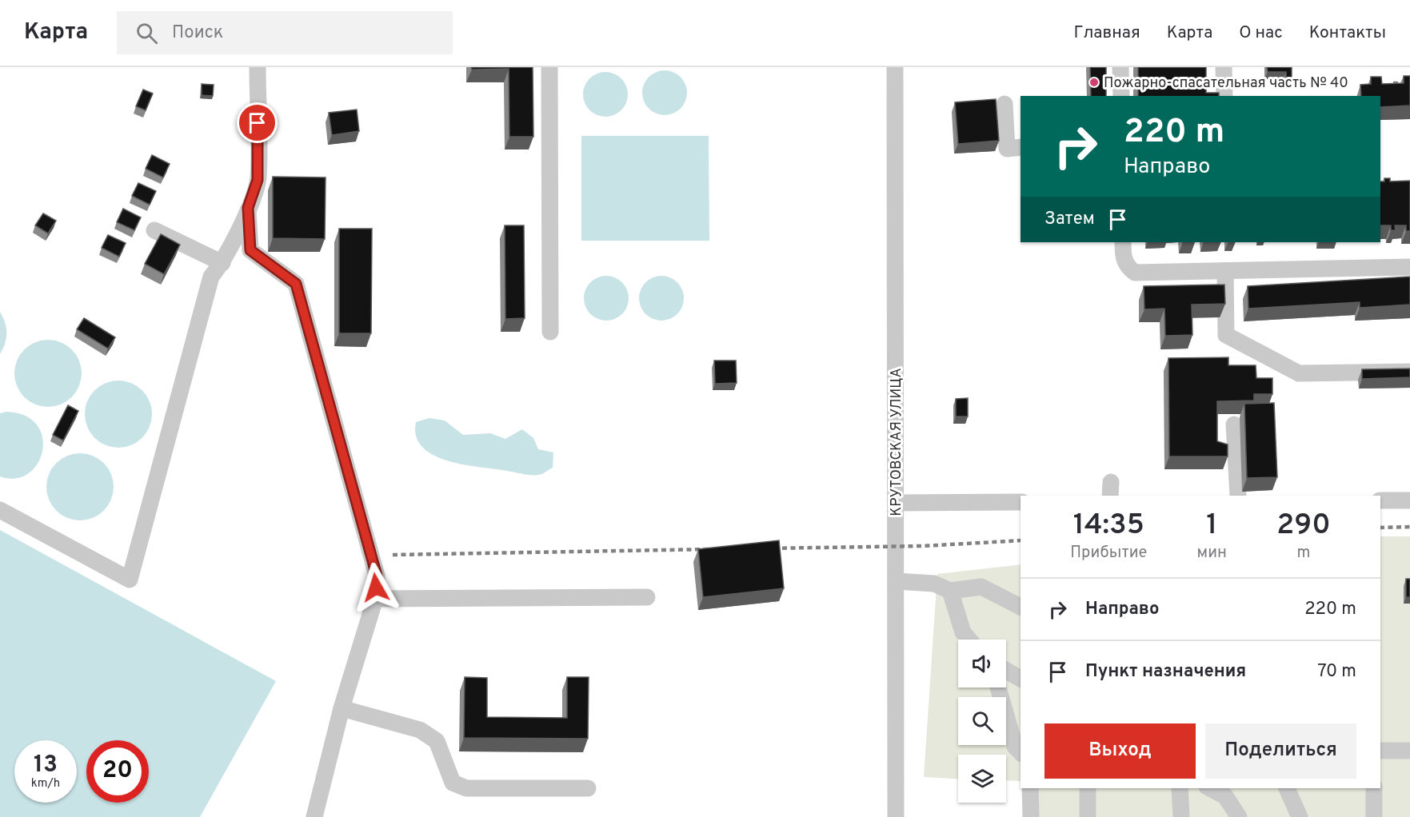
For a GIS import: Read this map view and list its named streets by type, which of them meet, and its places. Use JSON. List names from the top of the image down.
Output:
{
  "streets": {
    "street": ["КРУТОВСКАЯ УЛИЦА"]
  },
  "places": ["Пожарно-спасательная часть № 40"],
  "page": {
    "header": "Карта",
    "search": "Поиск",
    "nav": [
      "Главная",
      "Карта",
      "О нас",
      "Контакты"
    ],
    "turn": ["220 m", "Направо"],
    "then": "Затем",
    "eta": [
      "14:35",
      "Прибытие",
      "1",
      "мин",
      "290",
      "m"
    ],
    "list": [
      {
        "name": "Направо",
        "value": "220 m"
      },
      {
        "name": "Пункт назначения",
        "value": "70 m"
      }
    ],
    "buttons": ["Выход", "Поделиться"],
    "speed": "13 km/h",
    "limit": "20"
  }
}
